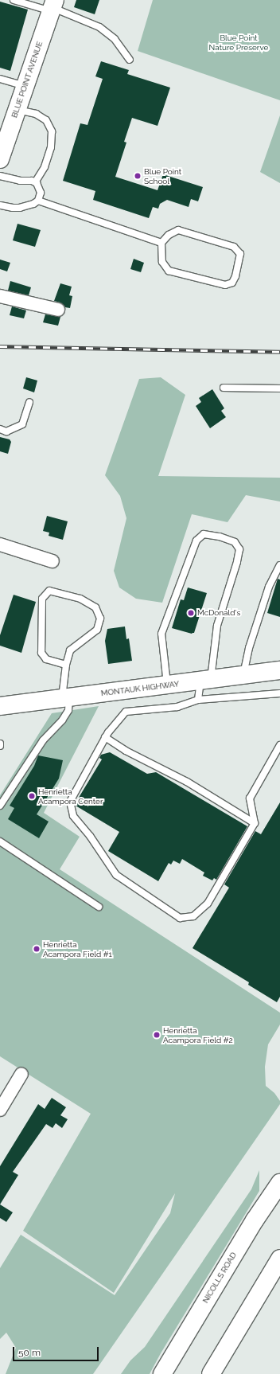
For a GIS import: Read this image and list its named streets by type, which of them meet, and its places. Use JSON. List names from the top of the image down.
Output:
{
  "streets": {
    "main road": ["BLUE POINT AVENUE", "MONTAUK HIGHWAY", "NICOLLS ROAD"]
  },
  "parks": ["Blue Point Nature Preserve"],
  "places": [
    "Blue Point School",
    "McDonald's",
    "Henrietta Acampora Center",
    "Henrietta Acampora Field #1",
    "Henrietta Acampora Field #2"
  ],
  "scale_bar": "50 m"
}
